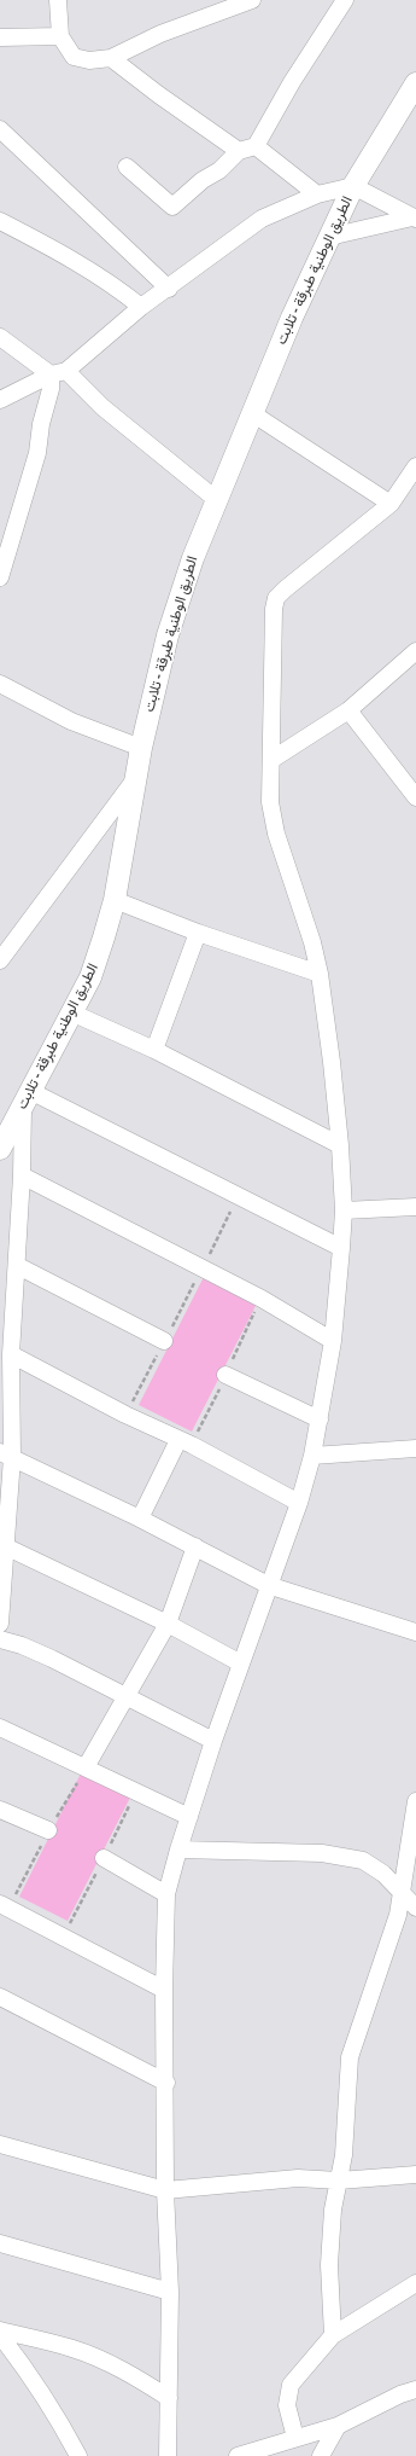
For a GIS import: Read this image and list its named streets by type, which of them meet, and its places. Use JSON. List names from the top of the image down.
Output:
{
  "streets": {
    "main road": ["الطريق الوطنية طبرقة - تلابت"]
  }
}
